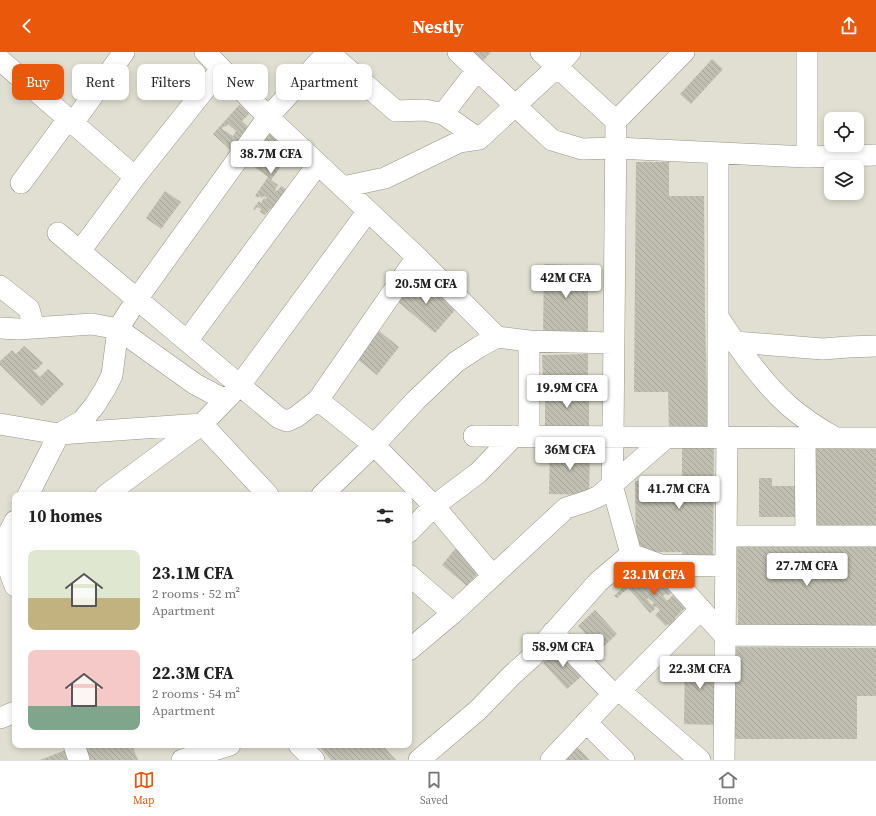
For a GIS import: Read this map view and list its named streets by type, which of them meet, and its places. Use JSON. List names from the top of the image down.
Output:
{
  "page": {
    "header": "Nestly",
    "chip": [
      "Buy",
      "Rent",
      "Filters",
      "New",
      "Apartment"
    ],
    "price": [
      "38.7M CFA",
      "42M CFA",
      "20.5M CFA",
      "19.9M CFA",
      "36M CFA",
      "41.7M CFA",
      "27.7M CFA",
      "23.1M CFA",
      "58.9M CFA",
      "22.3M CFA"
    ],
    "heading": "10 homes",
    "list": [
      {
        "name": "23.1M CFA",
        "note": "2 rooms · 52 m² · Apartment"
      },
      {
        "name": "22.3M CFA",
        "note": "2 rooms · 54 m² · Apartment"
      }
    ],
    "tabs": ["Map", "Saved", "Home"]
  }
}
